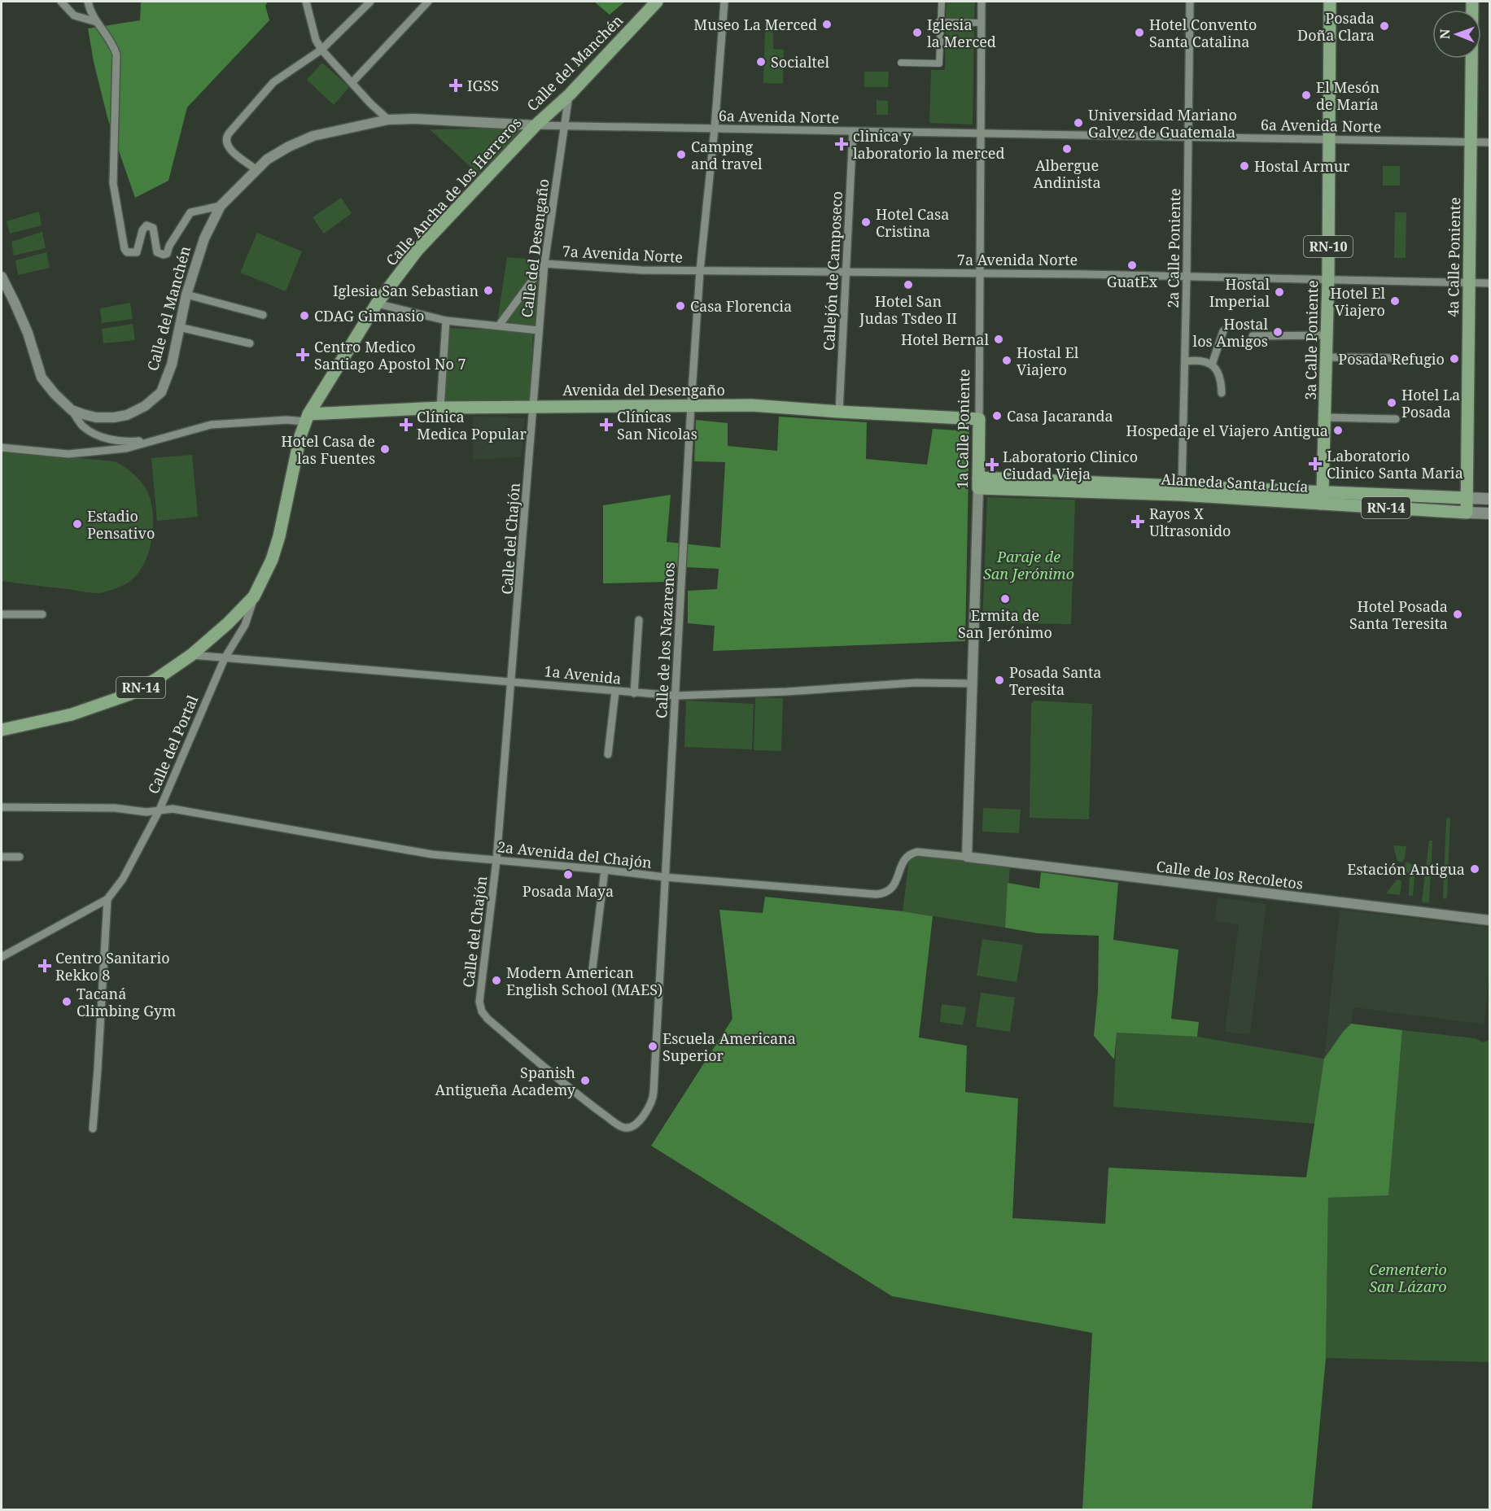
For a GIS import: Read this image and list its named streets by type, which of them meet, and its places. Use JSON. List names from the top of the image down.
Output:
{
  "streets": {
    "main road": [
      "Calle del Manchén",
      "Calle Ancha de los Herreros",
      "RN-10",
      "4a Calle Poniente",
      "3a Calle Poniente",
      "Avenida del Desengaño",
      "1a Calle Poniente",
      "Alameda Santa Lucía",
      "RN-14"
    ],
    "street": [
      "6a Avenida Norte",
      "Calle del Desengaño",
      "2a Calle Poniente",
      "7a Avenida Norte",
      "Callejón de Camposeco",
      "Calle del Chajón",
      "Calle de los Nazarenos",
      "1a Avenida",
      "Calle del Portal",
      "2a Avenida del Chajón",
      "Calle de los Recoletos"
    ]
  },
  "crossings": [
    ["Calle del Manchén", "6a Avenida Norte"],
    ["Calle del Manchén", "Calle Ancha de los Herreros"],
    ["Calle del Manchén", "Calle del Desengaño"],
    ["6a Avenida Norte", "Calle Ancha de los Herreros"],
    ["6a Avenida Norte", "Calle del Desengaño"],
    ["6a Avenida Norte", "2a Calle Poniente"],
    ["6a Avenida Norte", "4a Calle Poniente"],
    ["6a Avenida Norte", "Callejón de Camposeco"],
    ["6a Avenida Norte", "3a Calle Poniente"],
    ["6a Avenida Norte", "1a Calle Poniente"],
    ["6a Avenida Norte", "Calle de los Nazarenos"],
    ["Calle Ancha de los Herreros", "Avenida del Desengaño"],
    ["Calle Ancha de los Herreros", "RN-14"],
    ["Calle Ancha de los Herreros", "Calle del Portal"],
    ["Calle del Desengaño", "7a Avenida Norte"],
    ["Calle del Desengaño", "Avenida del Desengaño"],
    ["Calle del Desengaño", "Calle del Chajón"],
    ["2a Calle Poniente", "7a Avenida Norte"],
    ["2a Calle Poniente", "Alameda Santa Lucía"],
    ["7a Avenida Norte", "4a Calle Poniente"],
    ["7a Avenida Norte", "Callejón de Camposeco"],
    ["7a Avenida Norte", "3a Calle Poniente"],
    ["7a Avenida Norte", "1a Calle Poniente"],
    ["7a Avenida Norte", "Calle de los Nazarenos"],
    ["4a Calle Poniente", "Alameda Santa Lucía"],
    ["Callejón de Camposeco", "Avenida del Desengaño"],
    ["3a Calle Poniente", "Alameda Santa Lucía"],
    ["Avenida del Desengaño", "1a Calle Poniente"],
    ["Avenida del Desengaño", "Calle del Chajón"],
    ["Avenida del Desengaño", "Calle de los Nazarenos"],
    ["1a Calle Poniente", "Alameda Santa Lucía"],
    ["1a Calle Poniente", "1a Avenida"],
    ["1a Calle Poniente", "2a Avenida del Chajón"],
    ["1a Calle Poniente", "Calle de los Recoletos"],
    ["RN-14", "1a Avenida"],
    ["RN-14", "Calle del Portal"],
    ["Calle del Chajón", "Calle de los Nazarenos"],
    ["Calle del Chajón", "1a Avenida"],
    ["Calle del Chajón", "2a Avenida del Chajón"],
    ["Calle de los Nazarenos", "1a Avenida"],
    ["Calle de los Nazarenos", "2a Avenida del Chajón"],
    ["1a Avenida", "Calle del Portal"],
    ["Calle del Portal", "2a Avenida del Chajón"],
    ["2a Avenida del Chajón", "Calle de los Recoletos"]
  ],
  "parks": ["Paraje de San Jerónimo", "Cementerio San Lázaro"],
  "places": {
    "other": [
      "Museo La Merced",
      "Posada Doña Clara",
      "Iglesia la Merced",
      "Hotel Convento Santa Catalina",
      "Socialtel",
      "El Mesón de María",
      "Universidad Mariano Galvez de Guatemala",
      "Albergue Andinista",
      "Camping and travel",
      "Hostal Armur",
      "Hotel Casa Cristina",
      "GuatEx",
      "Hotel San Judas Tsdeo II",
      "Iglesia San Sebastian",
      "Hostal Imperial",
      "Hotel El Viajero",
      "Casa Florencia",
      "CDAG Gimnasio",
      "Hostal los Amigos",
      "Hotel Bernal",
      "Posada Refugio",
      "Hostal El Viajero",
      "Hotel La Posada",
      "Casa Jacaranda",
      "Hospedaje el Viajero Antigua",
      "Hotel Casa de las Fuentes",
      "Estadio Pensativo",
      "Ermita de San Jerónimo",
      "Hotel Posada Santa Teresita",
      "Posada Santa Teresita",
      "Estación Antigua",
      "Posada Maya",
      "Modern American English School (MAES)",
      "Tacaná Climbing Gym",
      "Escuela Americana Superior",
      "Spanish Antigueña Academy"
    ],
    "health": [
      "IGSS",
      "clinica y laboratorio la merced",
      "Centro Medico Santiago Apostol No 7",
      "Clínica Medica Popular",
      "Clínicas San Nicolas",
      "Laboratorio Clinico Santa Maria",
      "Laboratorio Clinico Ciudad Vieja",
      "Rayos X Ultrasonido",
      "Centro Sanitario Rekko 8"
    ]
  },
  "north": "left"
}
